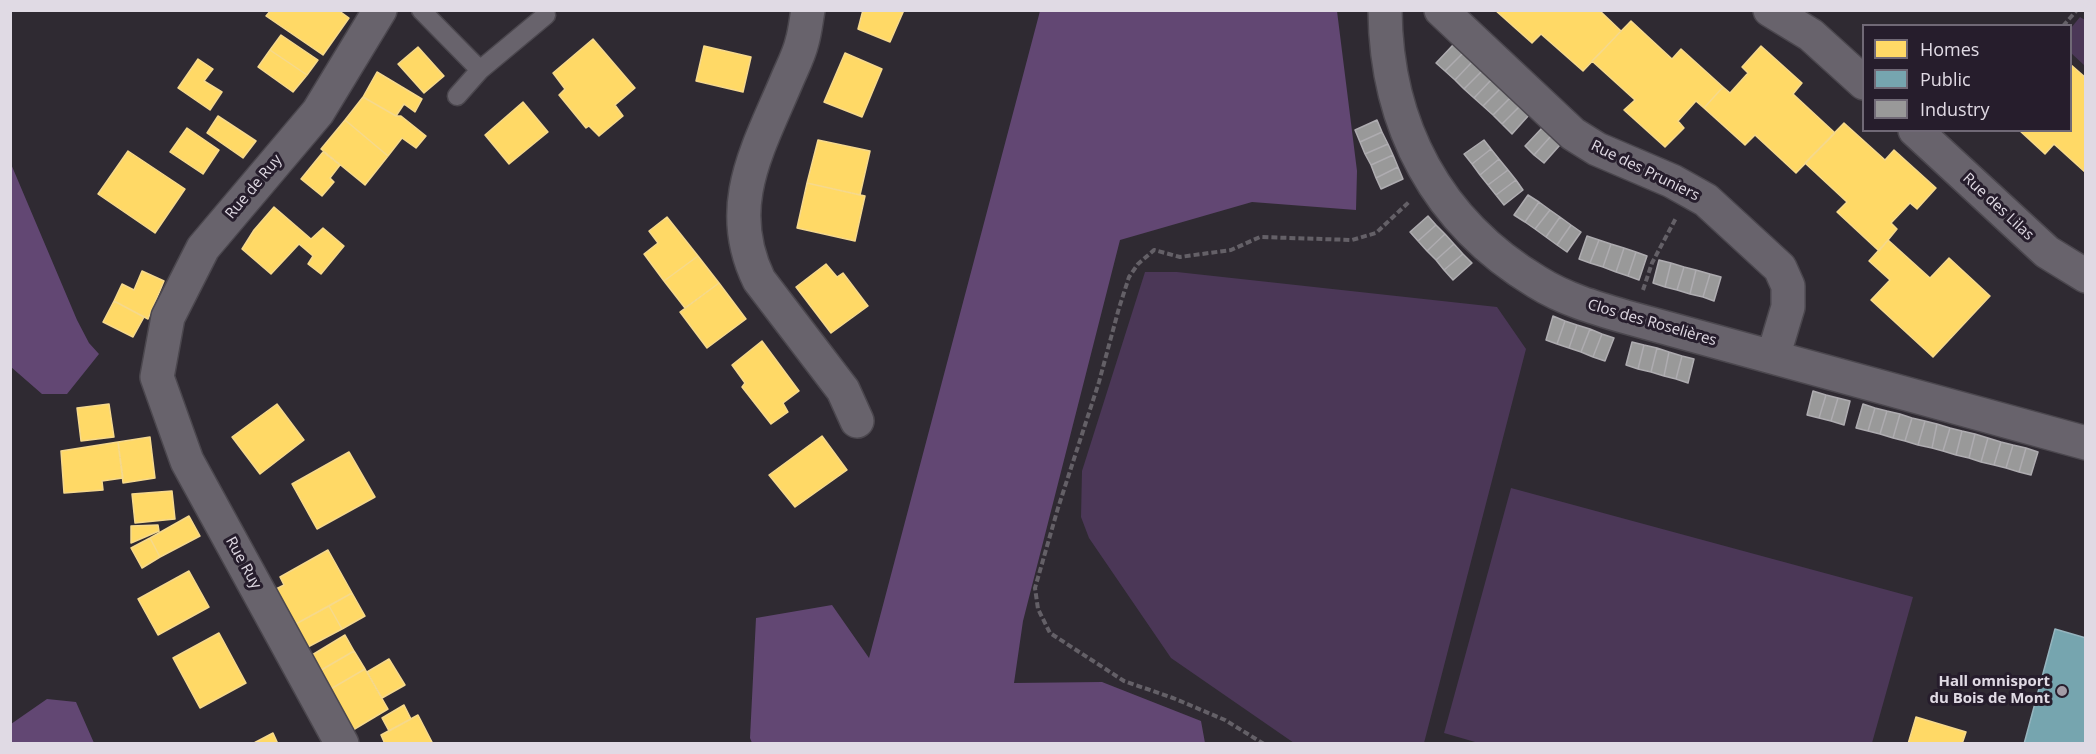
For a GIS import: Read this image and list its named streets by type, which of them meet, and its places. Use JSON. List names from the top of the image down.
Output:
{
  "streets": {
    "street": [
      "Rue des Pruniers",
      "Rue de Ruy",
      "Rue des Lilas",
      "Clos des Roselières",
      "Rue Ruy"
    ]
  },
  "crossings": [
    ["Rue des Pruniers", "Clos des Roselières"],
    ["Rue de Ruy", "Rue Ruy"]
  ],
  "places": ["Hall omnisport du Bois de Mont"],
  "legend": ["Homes", "Public", "Industry"]
}
